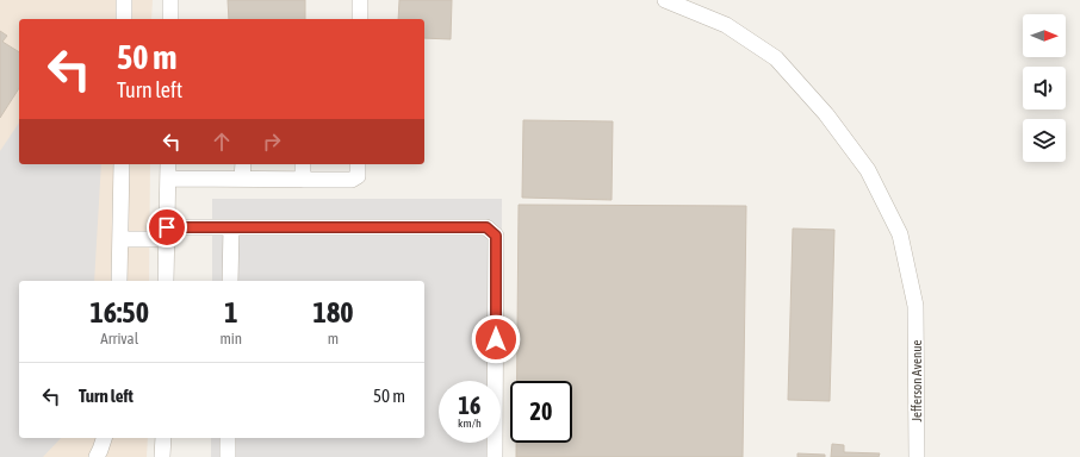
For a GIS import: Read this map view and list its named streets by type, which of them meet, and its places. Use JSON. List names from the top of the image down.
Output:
{
  "streets": {
    "street": ["Jefferson Avenue"]
  },
  "north": "right",
  "page": {
    "turn": ["50 m", "Turn left"],
    "eta": [
      "16:50",
      "Arrival",
      "1",
      "min",
      "180",
      "m"
    ],
    "list": [
      {
        "name": "Turn left",
        "value": "50 m"
      }
    ],
    "speed": "16 km/h",
    "limit": "20"
  }
}
